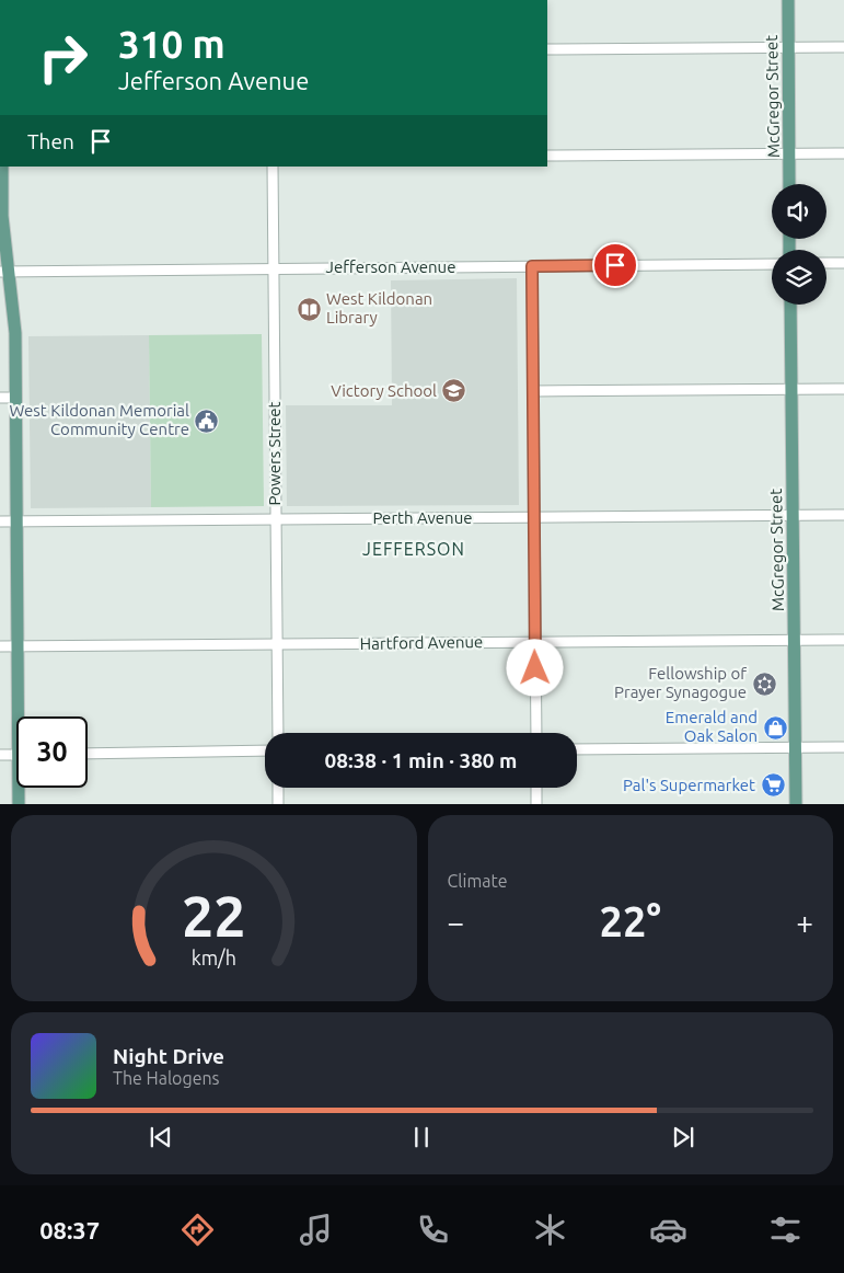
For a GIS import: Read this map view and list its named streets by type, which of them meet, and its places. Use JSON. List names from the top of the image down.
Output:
{
  "streets": {
    "main road": ["McGregor Street"],
    "street": [
      "Jefferson Avenue",
      "Powers Street",
      "Perth Avenue",
      "Hartford Avenue"
    ]
  },
  "crossings": [
    ["McGregor Street", "Perth Avenue"],
    ["McGregor Street", "Hartford Avenue"],
    ["Jefferson Avenue", "Powers Street"],
    ["Powers Street", "Perth Avenue"],
    ["Powers Street", "Hartford Avenue"]
  ],
  "districts": ["JEFFERSON"],
  "places": {
    "library": ["West Kildonan Library"],
    "school or university": ["Victory School"],
    "public building": ["West Kildonan Memorial Community Centre"],
    "synagogue": ["Fellowship of Prayer Synagogue"],
    "shop": ["Emerald and Oak Salon"],
    "supermarket": ["Pal's Supermarket"]
  },
  "page": {
    "turn": ["310 m", "Jefferson Avenue"],
    "then": "Then",
    "limit": "30",
    "trip": "08:38 · 1 min · 380 m",
    "tile": "Climate",
    "heat": ["−", "22°", "+"],
    "song": ["Night Drive", "The Halogens"],
    "tabs": "08:37",
    "gauge": ["22", "km/h"]
  }
}
